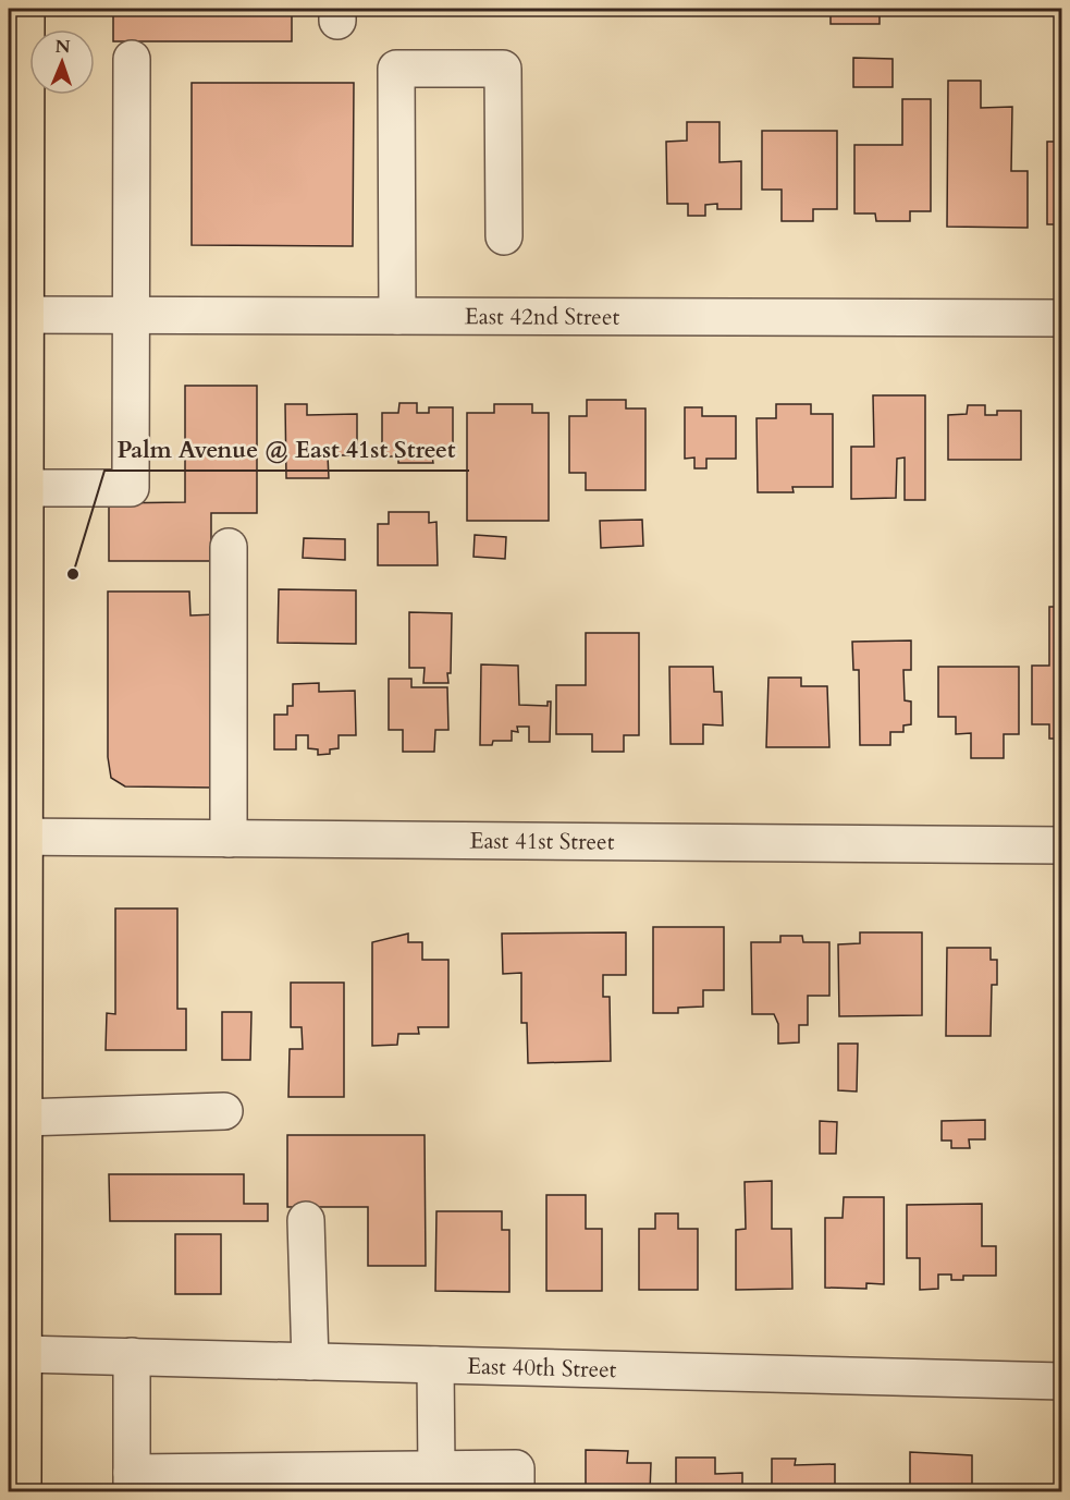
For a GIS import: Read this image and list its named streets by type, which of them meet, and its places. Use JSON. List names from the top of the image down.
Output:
{
  "streets": {
    "street": ["East 42nd Street", "East 41st Street", "East 40th Street"]
  },
  "places": ["Palm Avenue @ East 41st Street"],
  "north": "top"
}
